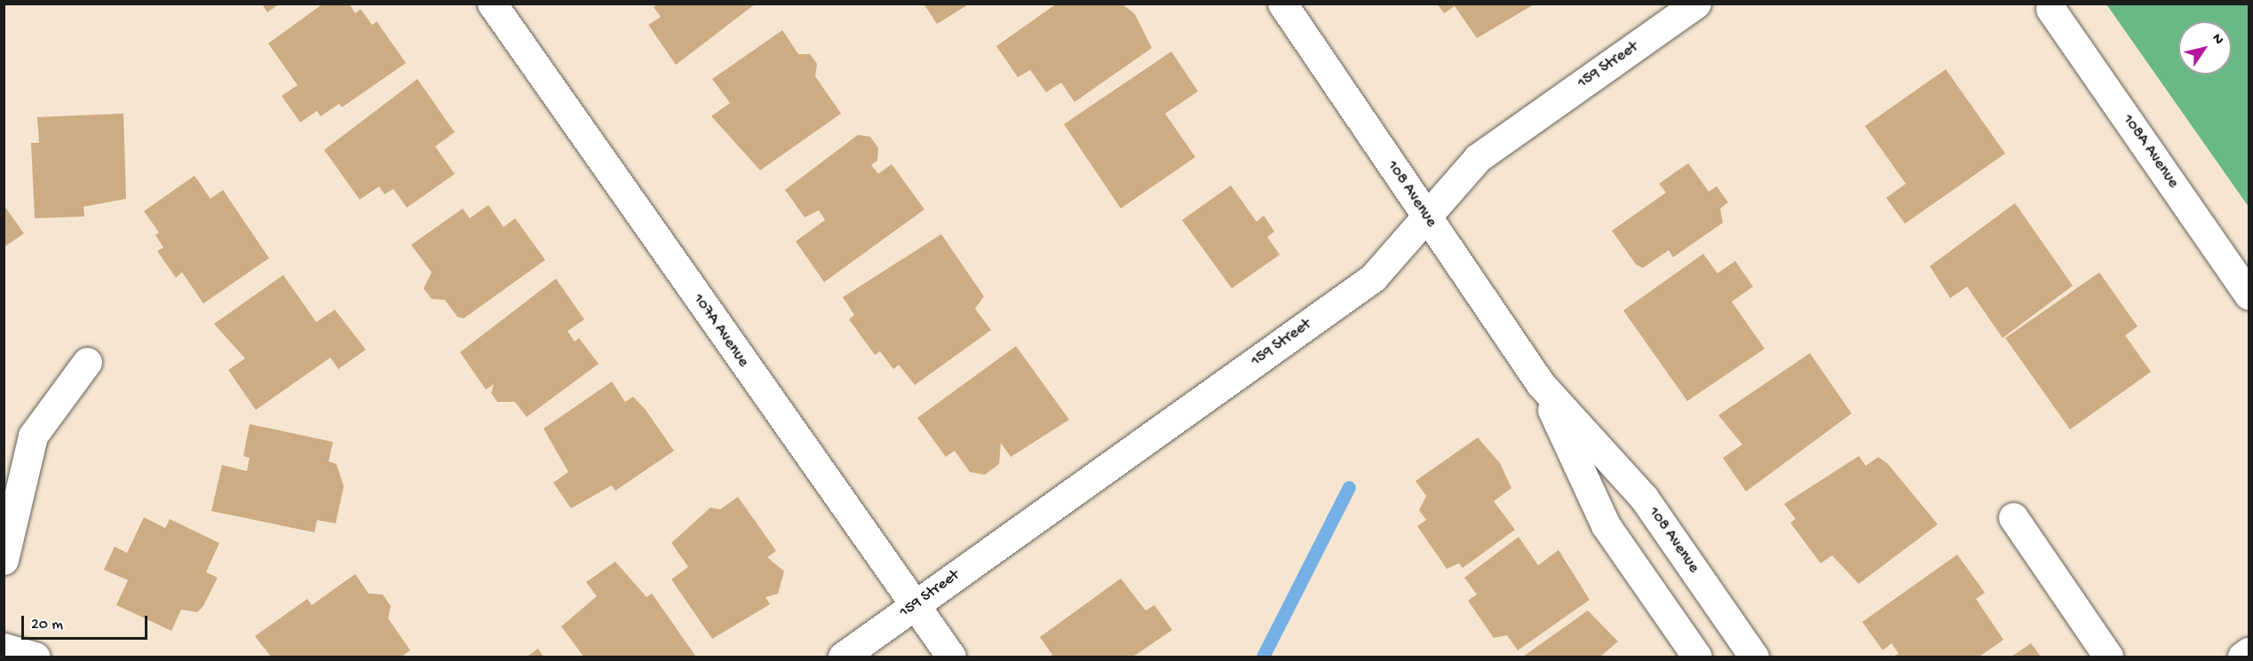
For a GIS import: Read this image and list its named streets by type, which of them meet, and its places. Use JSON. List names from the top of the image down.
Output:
{
  "streets": {
    "street": [
      "159 Street",
      "108A Avenue",
      "108 Avenue",
      "107A Avenue"
    ]
  },
  "crossings": [
    ["159 Street", "108 Avenue"],
    ["159 Street", "107A Avenue"]
  ],
  "scale_bar": "20 m",
  "north": "top right"
}
